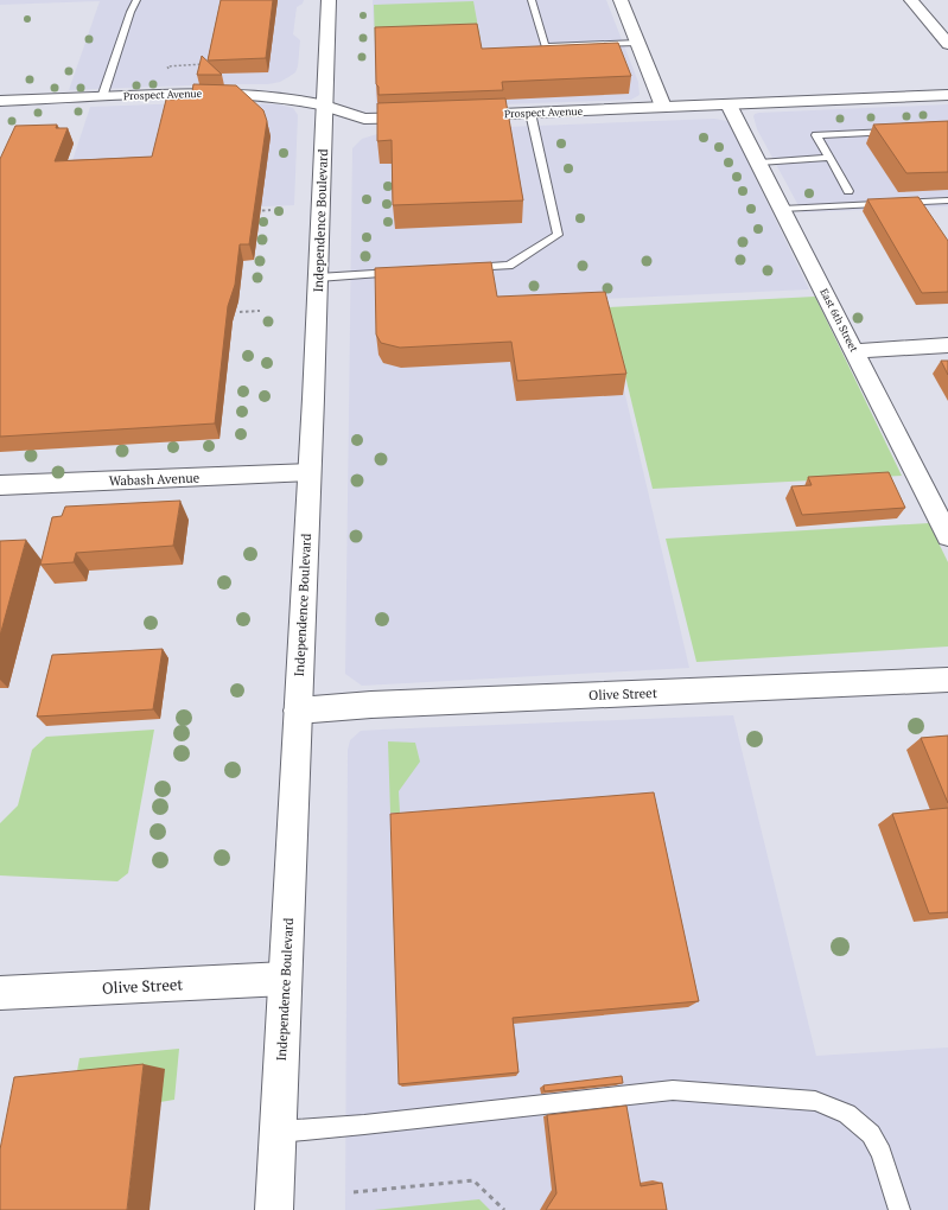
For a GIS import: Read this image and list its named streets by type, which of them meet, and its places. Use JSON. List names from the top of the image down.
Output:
{
  "streets": {
    "street": [
      "Prospect Avenue",
      "Independence Boulevard",
      "East 6th Street",
      "Wabash Avenue",
      "Olive Street"
    ]
  },
  "crossings": [
    ["Prospect Avenue", "Independence Boulevard"],
    ["Prospect Avenue", "East 6th Street"],
    ["Independence Boulevard", "Wabash Avenue"],
    ["Independence Boulevard", "Olive Street"]
  ]
}
